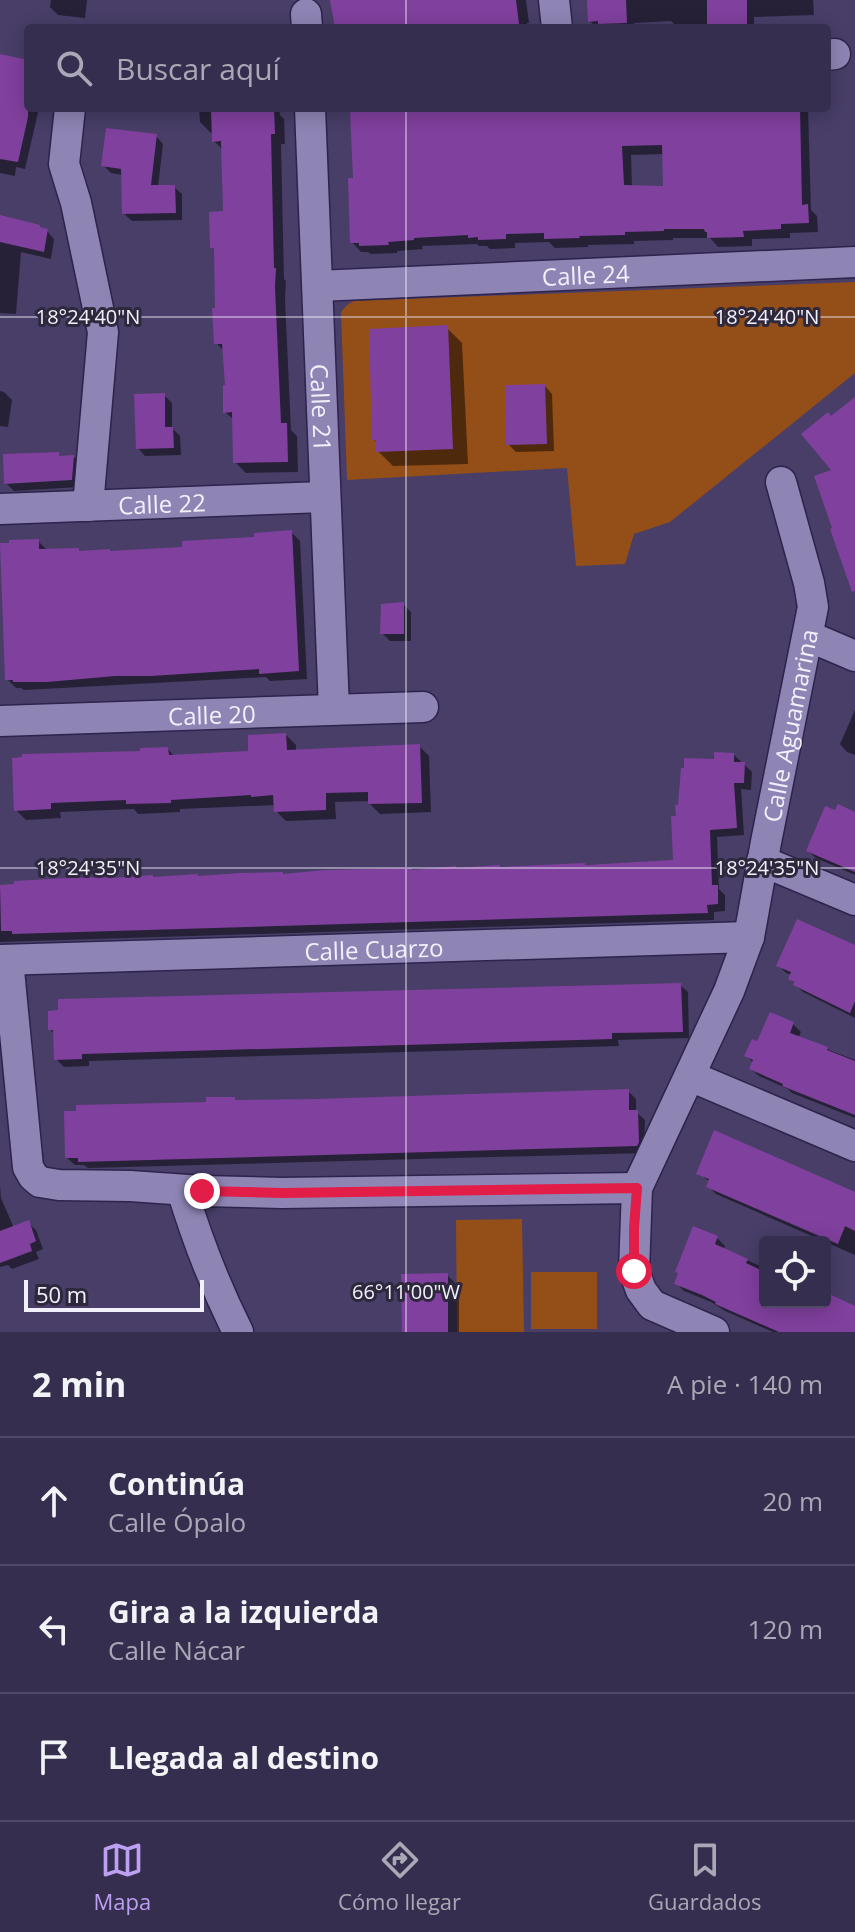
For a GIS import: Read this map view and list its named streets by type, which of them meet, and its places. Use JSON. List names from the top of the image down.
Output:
{
  "streets": {
    "street": [
      "Calle 24",
      "Calle 21",
      "Calle 22",
      "Calle 20",
      "Calle Aguamarina",
      "Calle Cuarzo"
    ]
  },
  "crossings": [
    ["Calle 24", "Calle 21"],
    ["Calle 21", "Calle 22"],
    ["Calle 21", "Calle 20"],
    ["Calle Aguamarina", "Calle Cuarzo"]
  ],
  "scale_bar": "50 m",
  "page": {
    "search": "Buscar aquí",
    "scale": "50 m",
    "heading": ["2 min", "A pie · 140 m"],
    "list": [
      ["Continúa", "Calle Ópalo", "20 m"],
      ["Gira a la izquierda", "Calle Nácar", "120 m"],
      "Llegada al destino"
    ],
    "nav": ["Mapa", "Cómo llegar", "Guardados"]
  },
  "coordinates": ["18°24'40\"N", "18°24'35\"N", "66°11'00\"W"]
}
